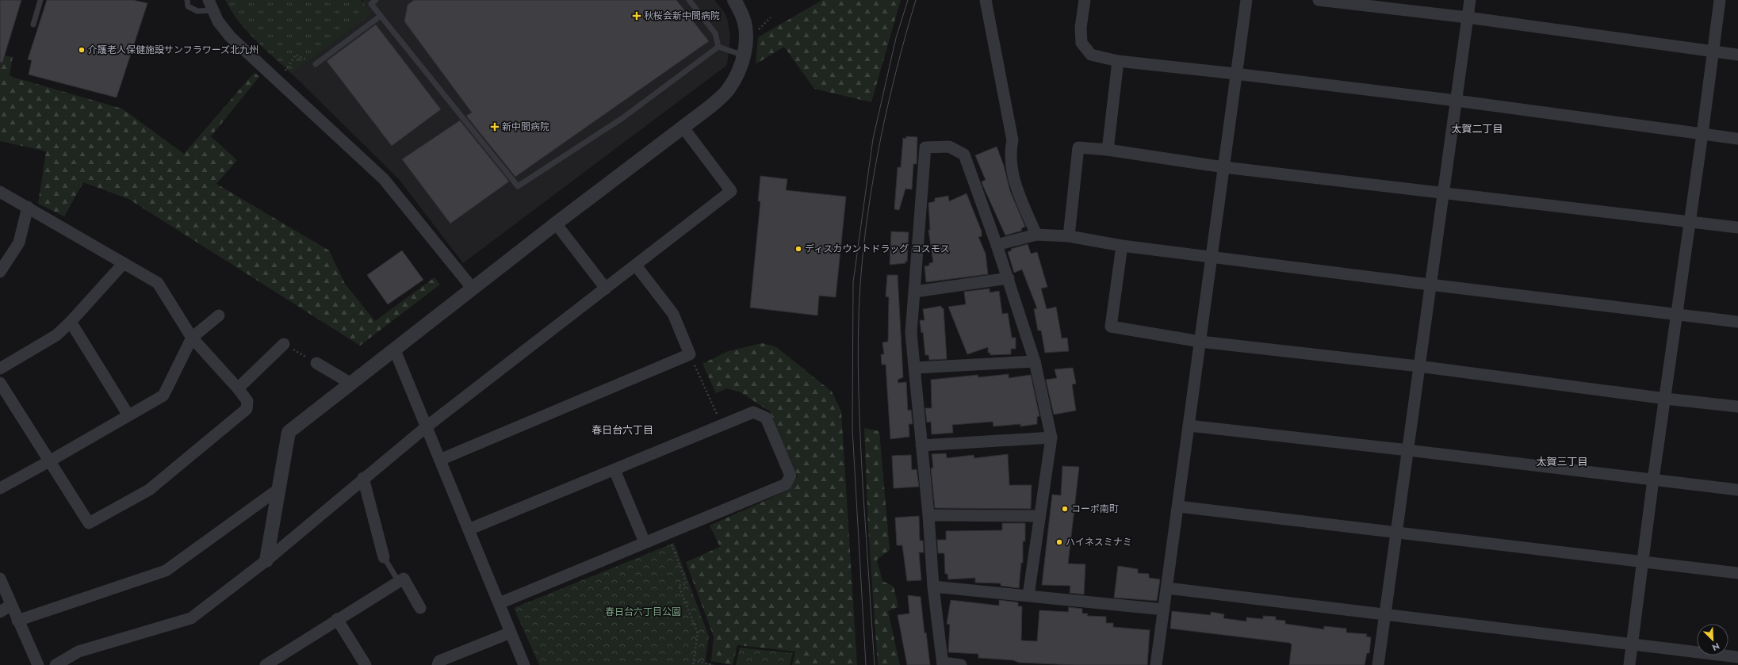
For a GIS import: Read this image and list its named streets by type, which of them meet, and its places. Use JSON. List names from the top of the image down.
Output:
{
  "districts": ["太賀二丁目", "春日台六丁目", "太賀三丁目"],
  "parks": ["春日台六丁目公園"],
  "places": {
    "health": ["秋桜会新中間病院", "新中間病院"],
    "other": [
      "介護老人保健施設サンフラワーズ北九州",
      "ディスカウントドラッグ コスモス",
      "コーポ南町",
      "ハイネスミナミ"
    ]
  },
  "north": "bottom right"
}
